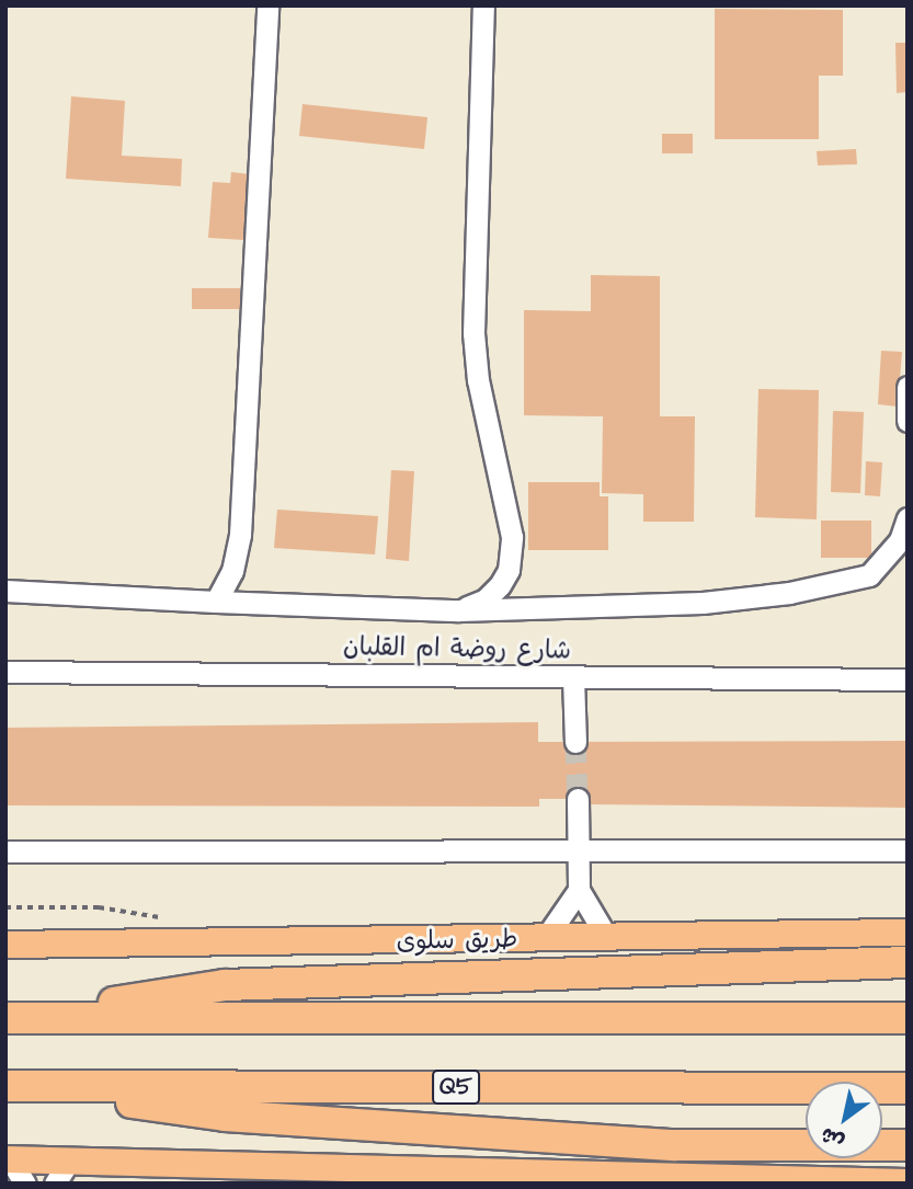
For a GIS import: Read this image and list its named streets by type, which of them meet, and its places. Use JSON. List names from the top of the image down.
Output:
{
  "streets": {
    "highway": ["Q5"],
    "main road": ["طريق سلوى"],
    "street": ["شارع روضة ام القلبان"]
  },
  "north": "bottom left"
}
